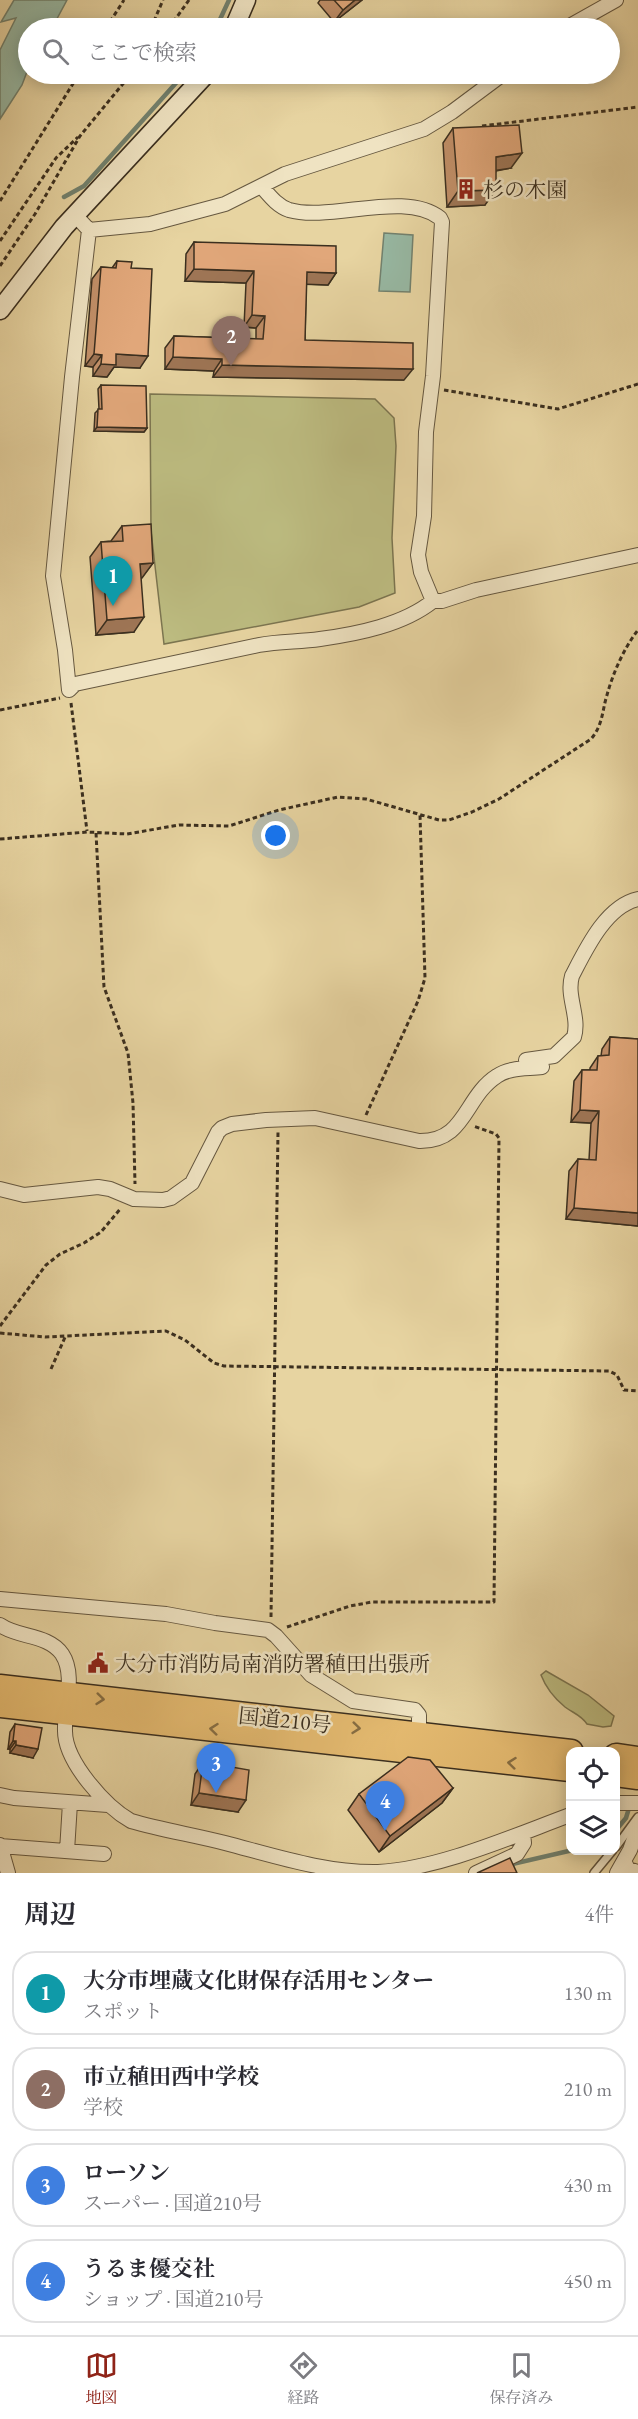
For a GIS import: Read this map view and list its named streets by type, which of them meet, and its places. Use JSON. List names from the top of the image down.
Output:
{
  "streets": {
    "highway": ["国道210号"]
  },
  "places": {
    "building": ["杉の木園"],
    "public building": ["大分市消防局南消防署稙田出張所"]
  },
  "page": {
    "search": "ここで検索",
    "pins": [
      "2",
      "1",
      "3",
      "4"
    ],
    "heading": ["周辺", "4件"],
    "list": [
      {
        "mark": "1",
        "name": "大分市埋蔵文化財保存活用センター",
        "note": "スポット",
        "value": "130 m"
      },
      {
        "mark": "2",
        "name": "市立稙田西中学校",
        "note": "学校",
        "value": "210 m"
      },
      {
        "mark": "3",
        "name": "ローソン",
        "note": "スーパー · 国道210号",
        "value": "430 m"
      },
      {
        "mark": "4",
        "name": "うるま優交社",
        "note": "ショップ · 国道210号",
        "value": "450 m"
      }
    ],
    "nav": ["地図", "経路", "保存済み"]
  }
}
